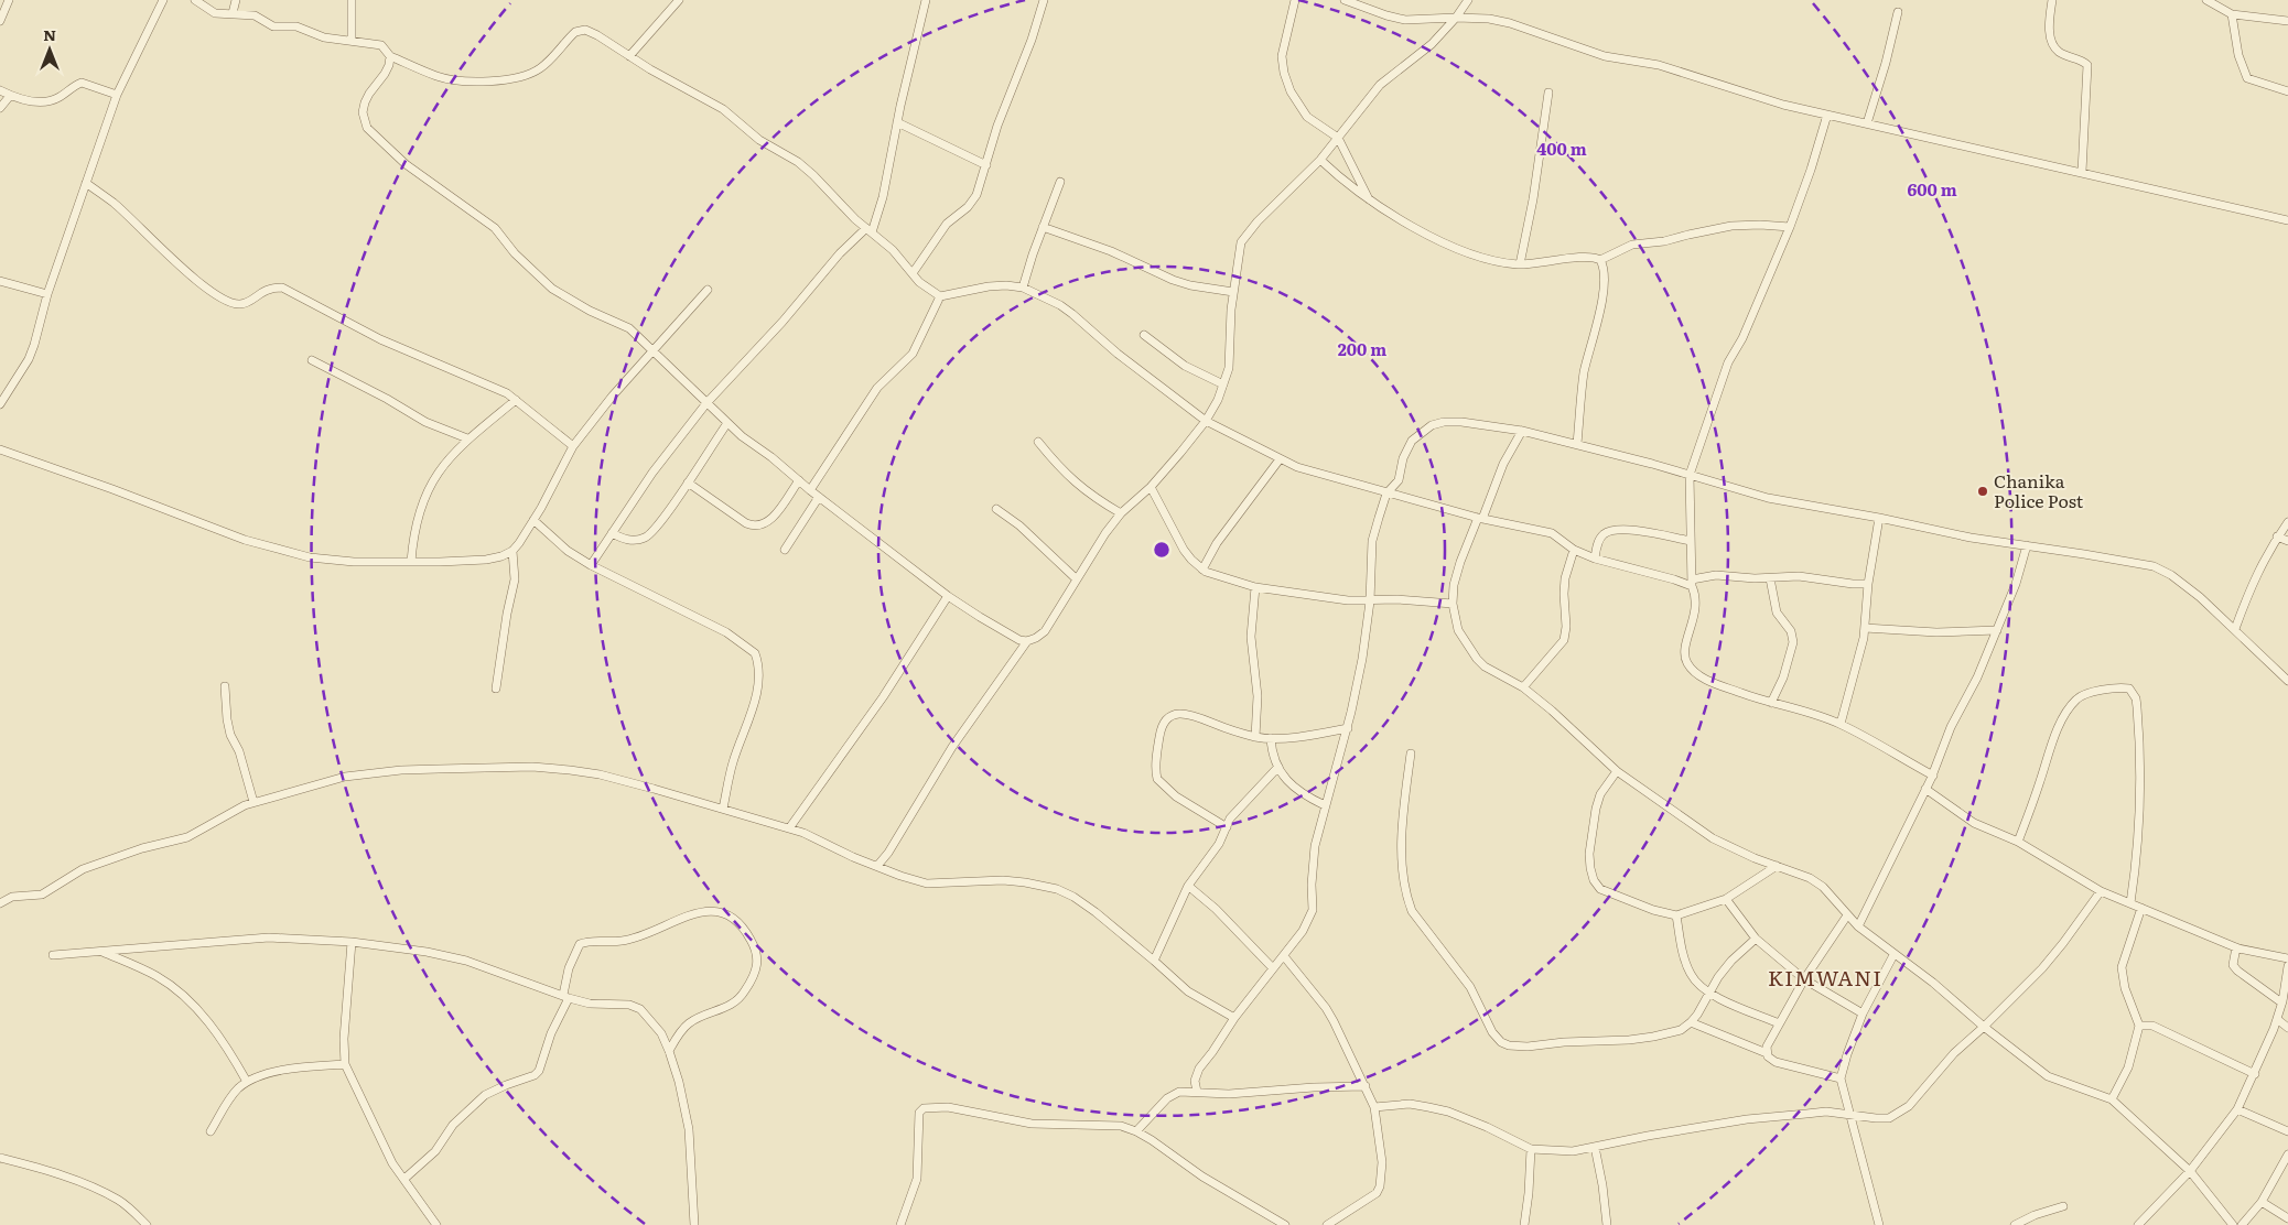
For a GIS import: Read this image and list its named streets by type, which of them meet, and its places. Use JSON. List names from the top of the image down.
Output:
{
  "districts": ["KIMWANI"],
  "places": ["Chanika Police Post"],
  "north": "top",
  "rings": ["400 m", "600 m", "200 m"]
}
